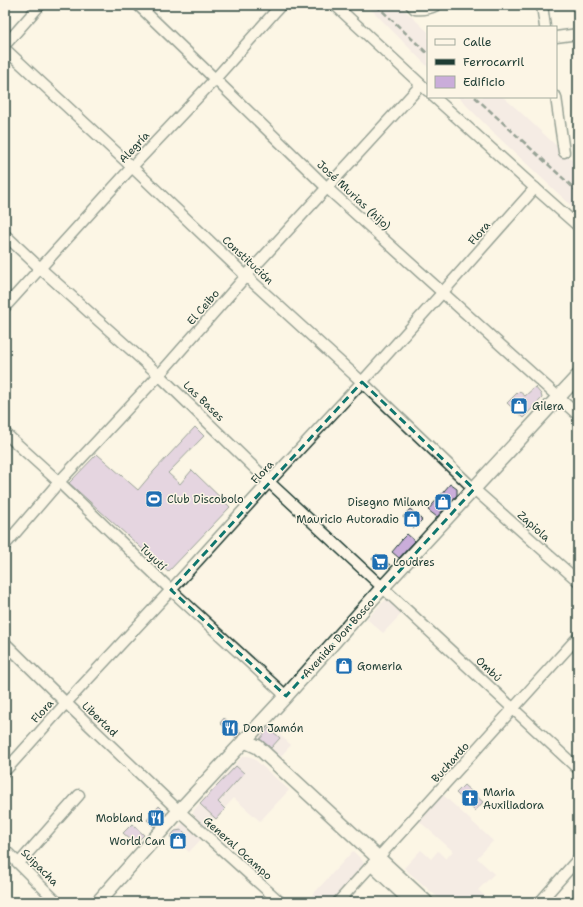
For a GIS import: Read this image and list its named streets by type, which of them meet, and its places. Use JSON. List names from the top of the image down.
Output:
{
  "streets": {
    "main road": ["Avenida Don Bosco"],
    "street": [
      "Alegría",
      "José Murias (hijo)",
      "Flora",
      "Constitución",
      "El Ceibo",
      "Las Bases",
      "Zapiola",
      "Tuyutí",
      "Ombú",
      "Libertad",
      "Buchardo",
      "General Ocampo",
      "Suipacha"
    ]
  },
  "crossings": [
    ["Alegría", "José Murias (hijo)"],
    ["Alegría", "Constitución"],
    ["Alegría", "Las Bases"],
    ["José Murias (hijo)", "Flora"],
    ["José Murias (hijo)", "El Ceibo"],
    ["José Murias (hijo)", "Avenida Don Bosco"],
    ["Flora", "Constitución"],
    ["Flora", "Las Bases"],
    ["Flora", "Tuyutí"],
    ["Flora", "Libertad"],
    ["Constitución", "El Ceibo"],
    ["Constitución", "Zapiola"],
    ["Constitución", "Avenida Don Bosco"],
    ["El Ceibo", "Las Bases"],
    ["El Ceibo", "Tuyutí"],
    ["Las Bases", "Avenida Don Bosco"],
    ["Las Bases", "Ombú"],
    ["Zapiola", "Avenida Don Bosco"],
    ["Tuyutí", "Avenida Don Bosco"],
    ["Avenida Don Bosco", "Ombú"],
    ["Avenida Don Bosco", "Libertad"],
    ["Avenida Don Bosco", "General Ocampo"],
    ["Ombú", "Buchardo"],
    ["Libertad", "General Ocampo"]
  ],
  "places": {
    "shop": [
      "Gilera",
      "Disegno Milano",
      "Mauricio Autoradio",
      "Gomeria",
      "World Can"
    ],
    "sports": ["Club Discobolo"],
    "supermarket": ["Loudres"],
    "restaurant": ["Don Jamón", "Mobland"],
    "church": ["Maria Auxiliadora"]
  },
  "legend": ["Calle", "Ferrocarril", "Edificio"]
}
